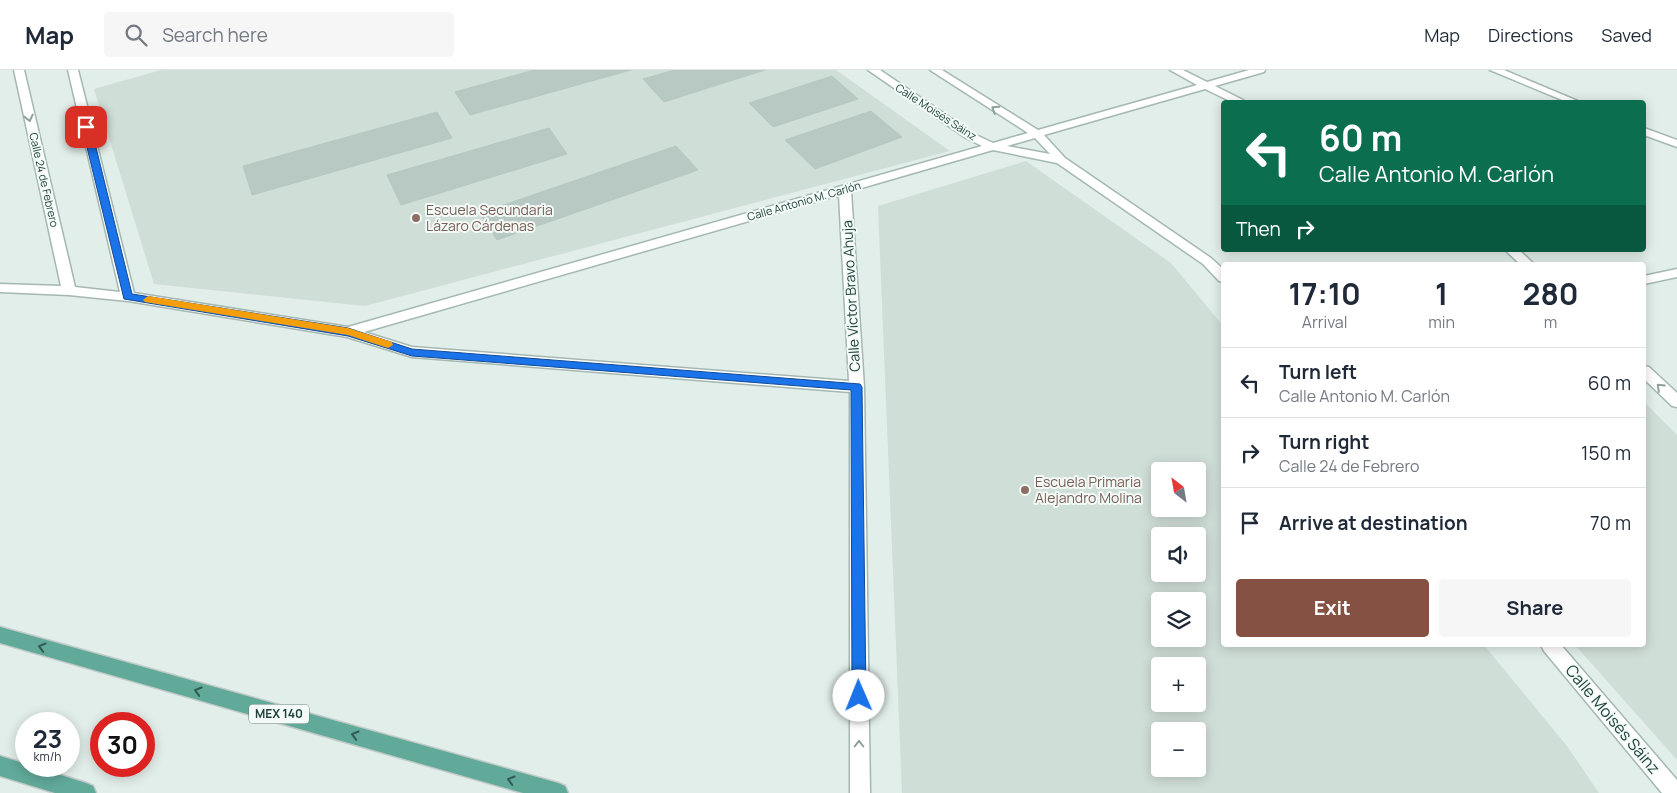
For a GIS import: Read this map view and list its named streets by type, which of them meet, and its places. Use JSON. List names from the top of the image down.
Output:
{
  "streets": {
    "main road": ["MEX 140"],
    "street": [
      "Calle Moisés Sáinz",
      "Calle 24 de Febrero",
      "Calle Antonio M. Carlón",
      "Calle Víctor Bravo Ahuja"
    ]
  },
  "crossings": [
    ["Calle Moisés Sáinz", "Calle Antonio M. Carlón"],
    ["Calle 24 de Febrero", "Calle Antonio M. Carlón"],
    ["Calle Antonio M. Carlón", "Calle Víctor Bravo Ahuja"]
  ],
  "one_way": ["Calle Víctor Bravo Ahuja"],
  "places": ["Escuela Secundaria Lázaro Cárdenas", "Escuela Primaria Alejandro Molina"],
  "north": "top left",
  "page": {
    "header": "Map",
    "search": "Search here",
    "nav": ["Map", "Directions", "Saved"],
    "turn": ["60 m", "Calle Antonio M. Carlón"],
    "then": "Then",
    "eta": [
      "17:10",
      "Arrival",
      "1",
      "min",
      "280",
      "m"
    ],
    "list": [
      {
        "name": "Turn left",
        "note": "Calle Antonio M. Carlón",
        "value": "60 m"
      },
      {
        "name": "Turn right",
        "note": "Calle 24 de Febrero",
        "value": "150 m"
      },
      {
        "name": "Arrive at destination",
        "value": "70 m"
      }
    ],
    "map_buttons": ["+", "−"],
    "buttons": ["Exit", "Share"],
    "speed": "23 km/h",
    "limit": "30"
  }
}
